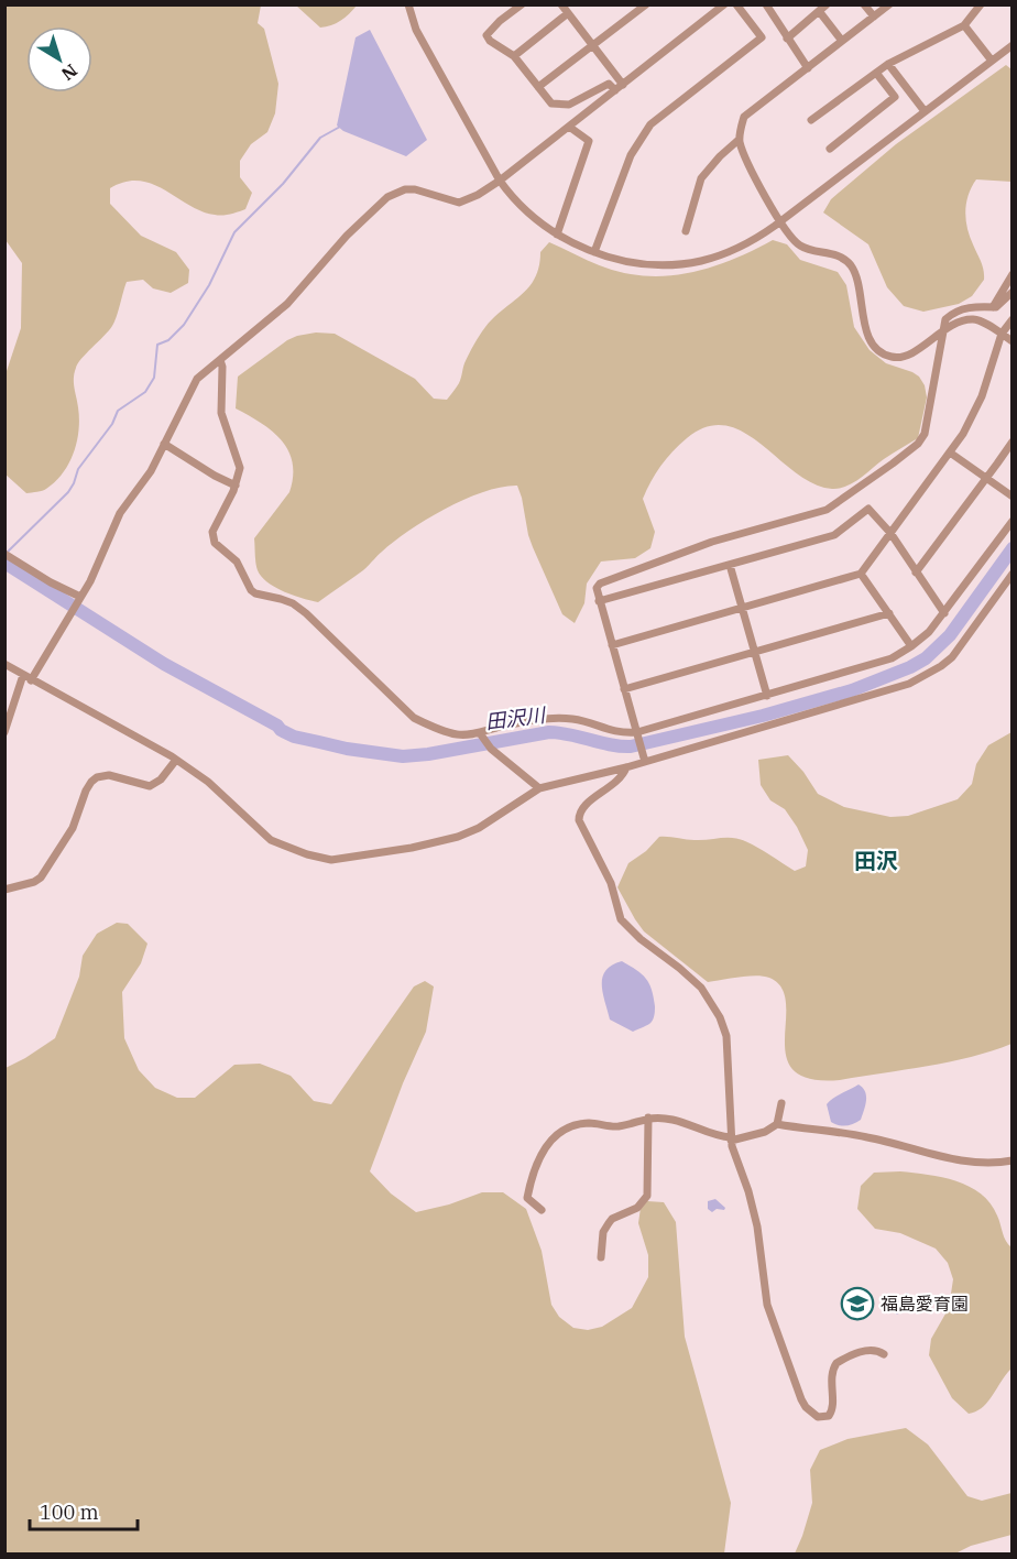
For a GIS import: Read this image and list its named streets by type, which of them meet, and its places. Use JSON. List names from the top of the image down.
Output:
{
  "districts": ["田沢"],
  "water": ["田沢川"],
  "places": {
    "school or university": ["福島愛育園"]
  },
  "scale_bar": "100 m",
  "north": "bottom right"
}
